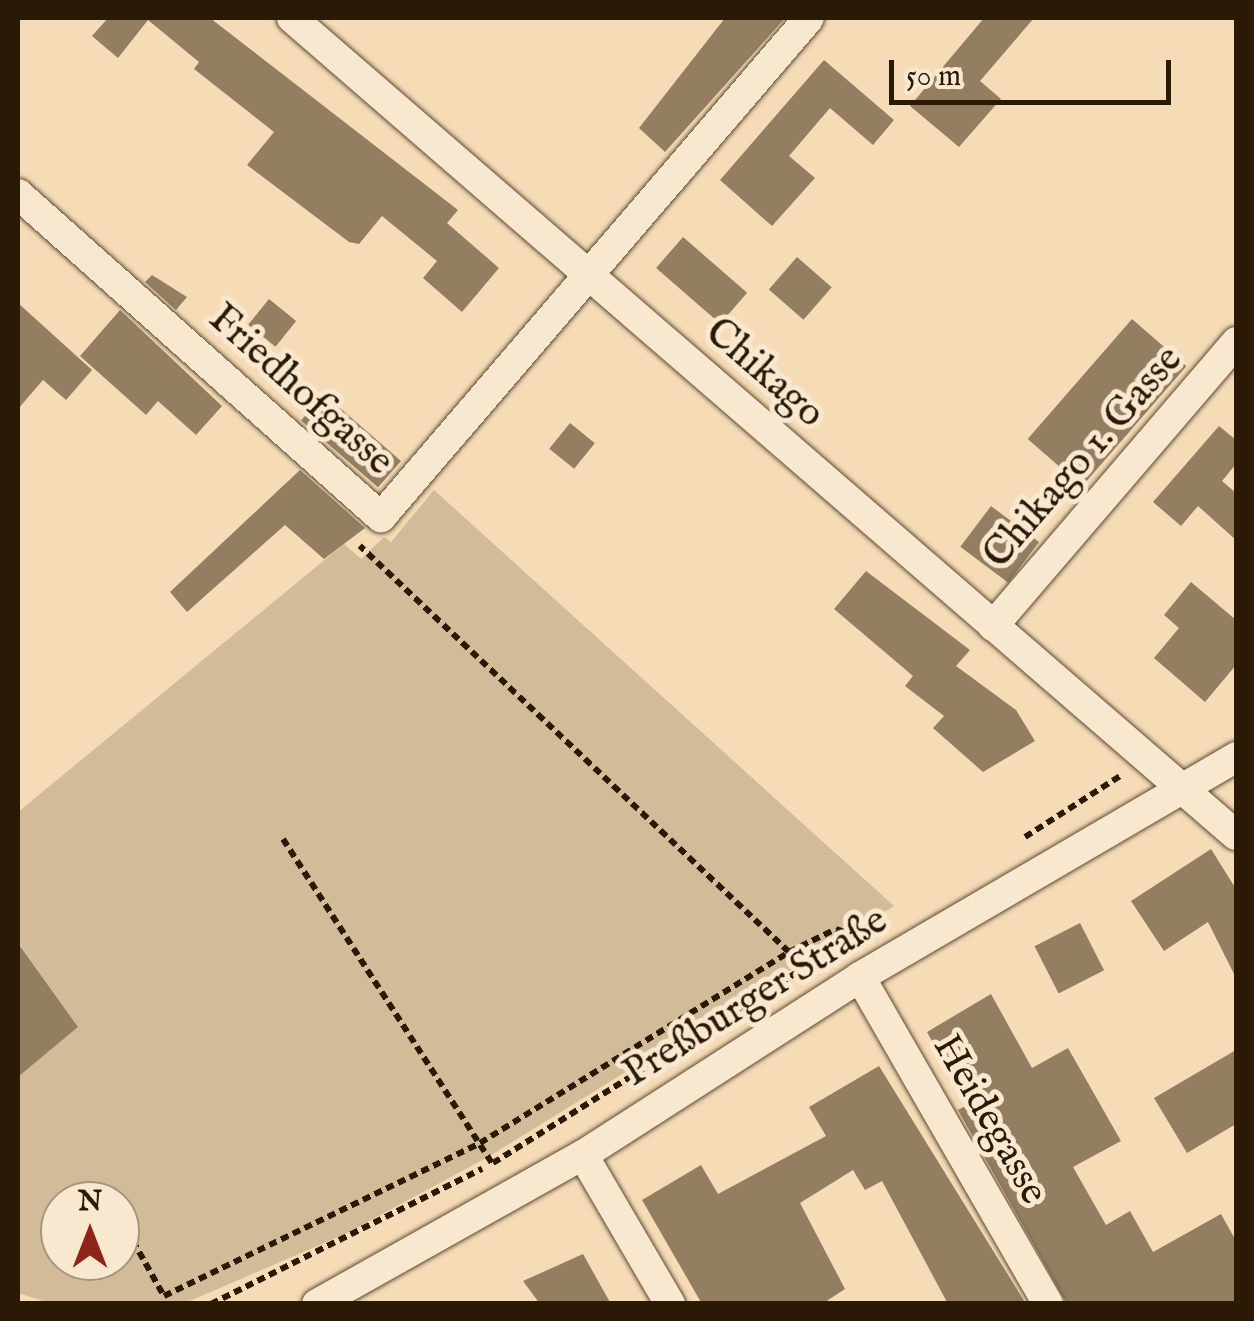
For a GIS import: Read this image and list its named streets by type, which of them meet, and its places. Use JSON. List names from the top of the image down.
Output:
{
  "streets": {
    "street": [
      "Chikago",
      "Friedhofgasse",
      "Chikago 1. Gasse",
      "Preßburger Straße",
      "Heidegasse"
    ]
  },
  "crossings": [
    ["Chikago", "Friedhofgasse"],
    ["Chikago", "Chikago 1. Gasse"],
    ["Chikago", "Preßburger Straße"],
    ["Preßburger Straße", "Heidegasse"]
  ],
  "scale_bar": "50 m",
  "north": "top"
}
